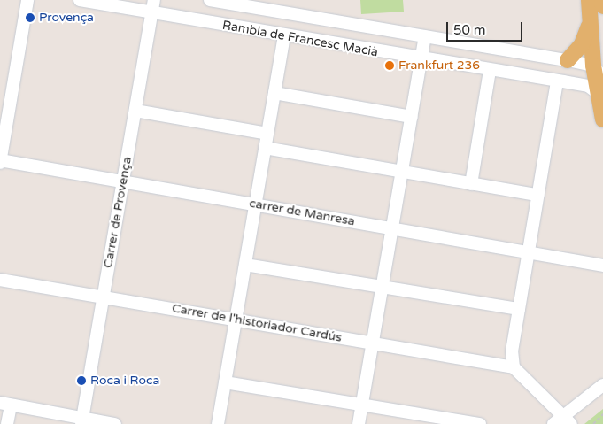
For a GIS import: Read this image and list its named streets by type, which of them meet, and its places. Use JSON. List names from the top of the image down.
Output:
{
  "streets": {
    "street": [
      "Rambla de Francesc Macià",
      "Carrer de Provença",
      "carrer de Manresa",
      "Carrer de l'historiador Cardús"
    ]
  },
  "crossings": [
    ["Rambla de Francesc Macià", "Carrer de Provença"],
    ["Carrer de Provença", "carrer de Manresa"],
    ["Carrer de Provença", "Carrer de l'historiador Cardús"]
  ],
  "places": ["Provença", "Frankfurt 236", "Roca i Roca"],
  "scale_bar": "50 m"
}
